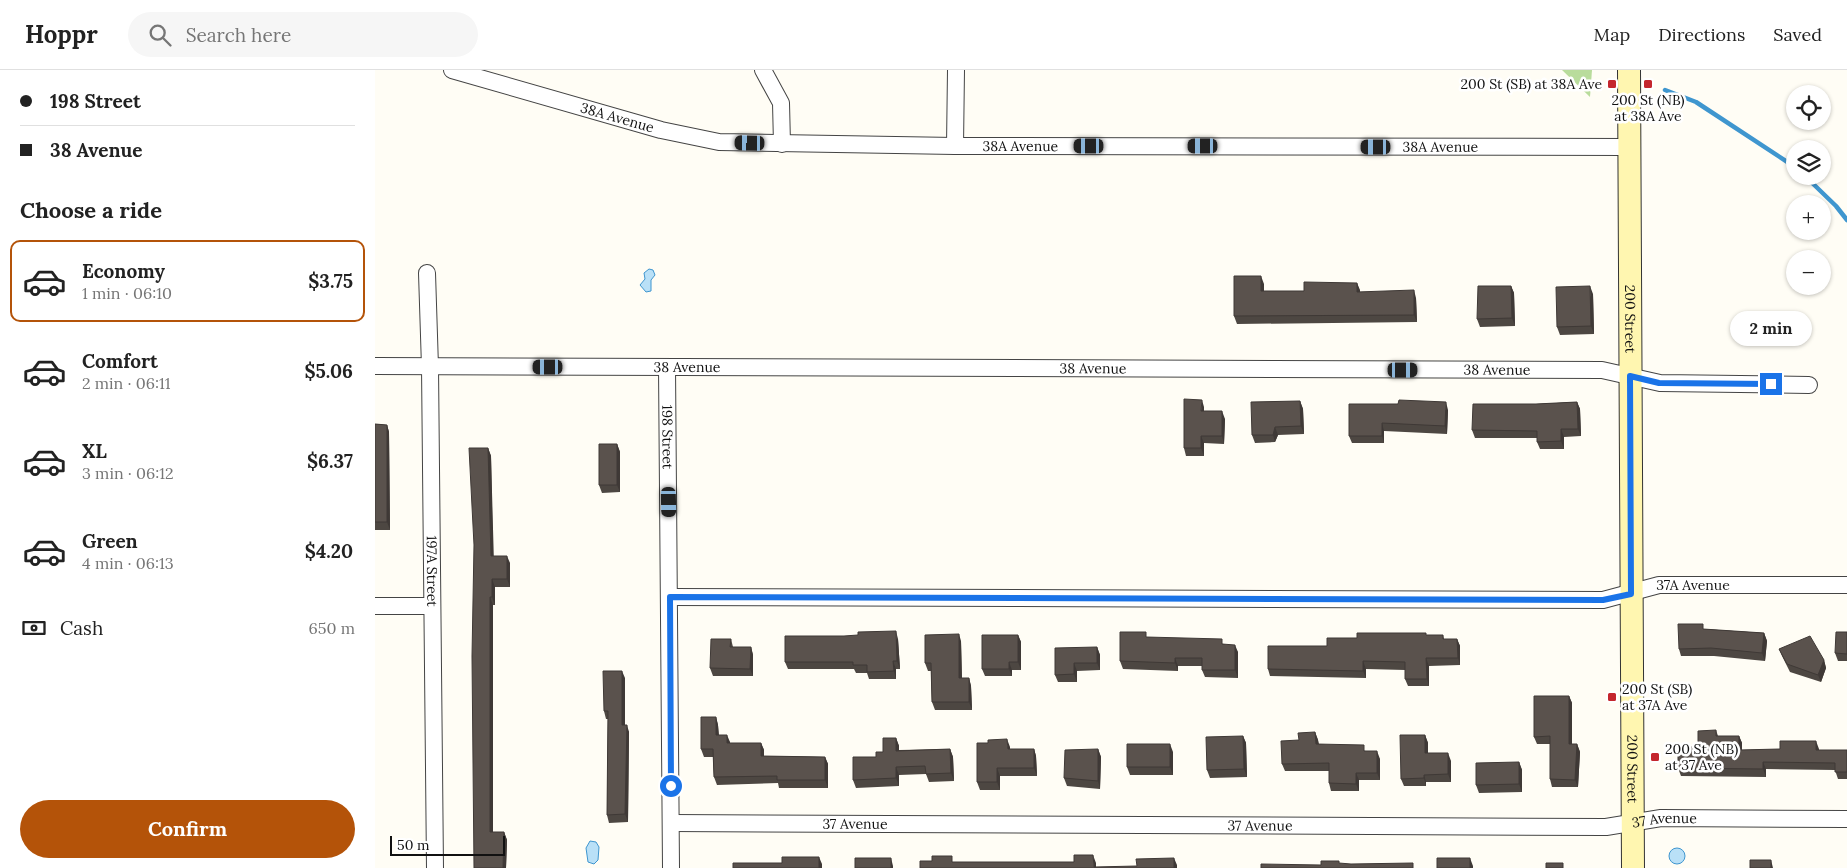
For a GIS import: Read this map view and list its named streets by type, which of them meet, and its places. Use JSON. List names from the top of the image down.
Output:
{
  "streets": {
    "main road": ["200 Street"],
    "street": [
      "38A Avenue",
      "38 Avenue",
      "198 Street",
      "197A Street",
      "37A Avenue",
      "37 Avenue"
    ]
  },
  "crossings": [
    ["38A Avenue", "200 Street"],
    ["200 Street", "38 Avenue"],
    ["200 Street", "37A Avenue"],
    ["200 Street", "37 Avenue"],
    ["38 Avenue", "198 Street"],
    ["38 Avenue", "197A Street"],
    ["198 Street", "37A Avenue"],
    ["198 Street", "37 Avenue"]
  ],
  "places": {
    "transit": [
      "200 St (SB) at 38A Ave",
      "200 St (NB) at 38A Ave",
      "200 St (SB) at 37A Ave",
      "200 St (NB) at 37 Ave"
    ]
  },
  "scale_bar": "50 m",
  "page": {
    "header": "Hoppr",
    "search": "Search here",
    "nav": ["Map", "Directions", "Saved"],
    "banner": ["198 Street", "38 Avenue"],
    "map_buttons": ["+", "−"],
    "heading": "Choose a ride",
    "list": [
      {
        "name": "Economy",
        "note": "1 min · 06:10",
        "value": "$3.75"
      },
      {
        "name": "Comfort",
        "note": "2 min · 06:11",
        "value": "$5.06"
      },
      {
        "name": "XL",
        "note": "3 min · 06:12",
        "value": "$6.37"
      },
      {
        "name": "Green",
        "note": "4 min · 06:13",
        "value": "$4.20"
      }
    ],
    "bubble": "2 min",
    "pay": ["Cash", "650 m"],
    "buttons": "Confirm",
    "scale": "50 m"
  }
}
